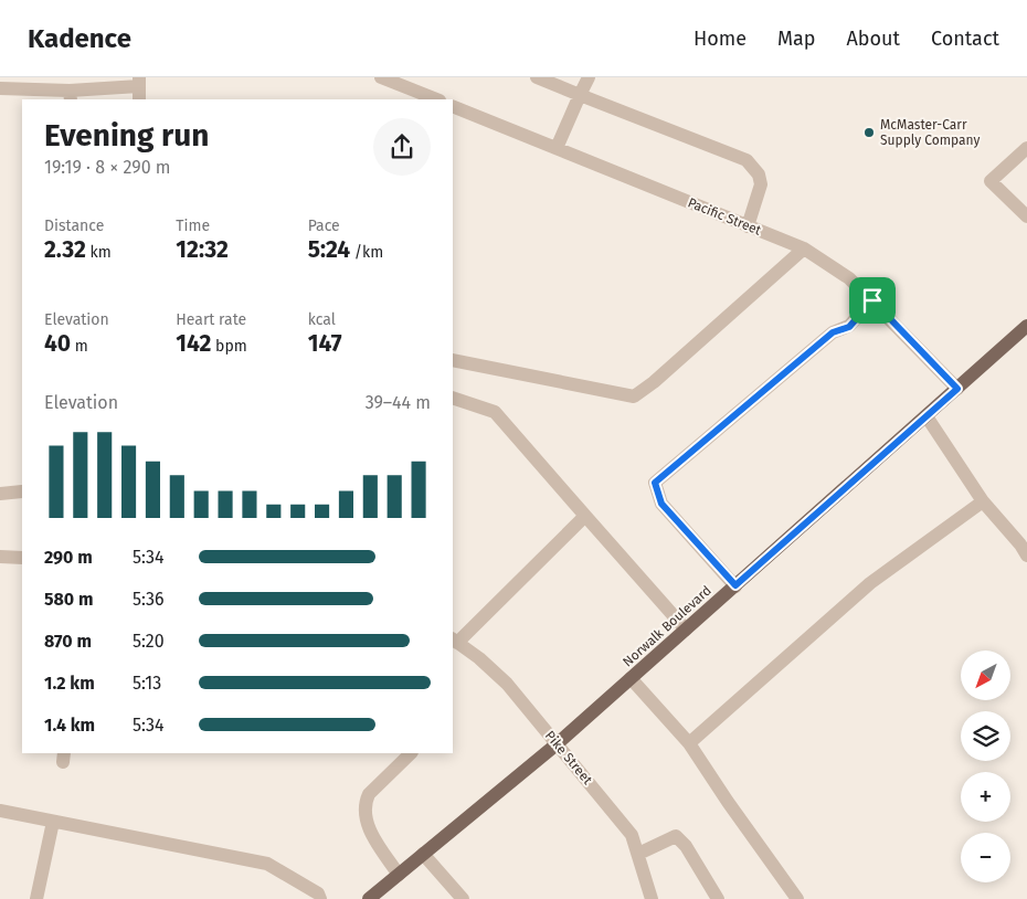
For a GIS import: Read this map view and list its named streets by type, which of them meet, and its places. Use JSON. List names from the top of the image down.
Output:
{
  "streets": {
    "main road": ["Norwalk Boulevard"],
    "street": ["Pacific Street", "Pike Street"]
  },
  "crossings": [
    ["Pacific Street", "Norwalk Boulevard"],
    ["Norwalk Boulevard", "Pike Street"]
  ],
  "places": ["McMaster-Carr Supply Company"],
  "north": "bottom left",
  "page": {
    "header": "Kadence",
    "nav": [
      "Home",
      "Map",
      "About",
      "Contact"
    ],
    "heading": ["Evening run", "19:19 · 8 × 290 m"],
    "stats": [
      ["Distance", "2.32 km"],
      ["Time", "12:32"],
      ["Pace", "5:24 /km"],
      ["Elevation", "40 m"],
      ["Heart rate", "142 bpm"],
      ["kcal", "147"]
    ],
    "chart": ["Elevation", "39–44 m"],
    "list": [
      {
        "name": "290 m",
        "note": "5:34"
      },
      {
        "name": "580 m",
        "note": "5:36"
      },
      {
        "name": "870 m",
        "note": "5:20"
      },
      {
        "name": "1.2 km",
        "note": "5:13"
      },
      {
        "name": "1.4 km",
        "note": "5:34"
      }
    ],
    "map_buttons": ["+", "−"]
  }
}
